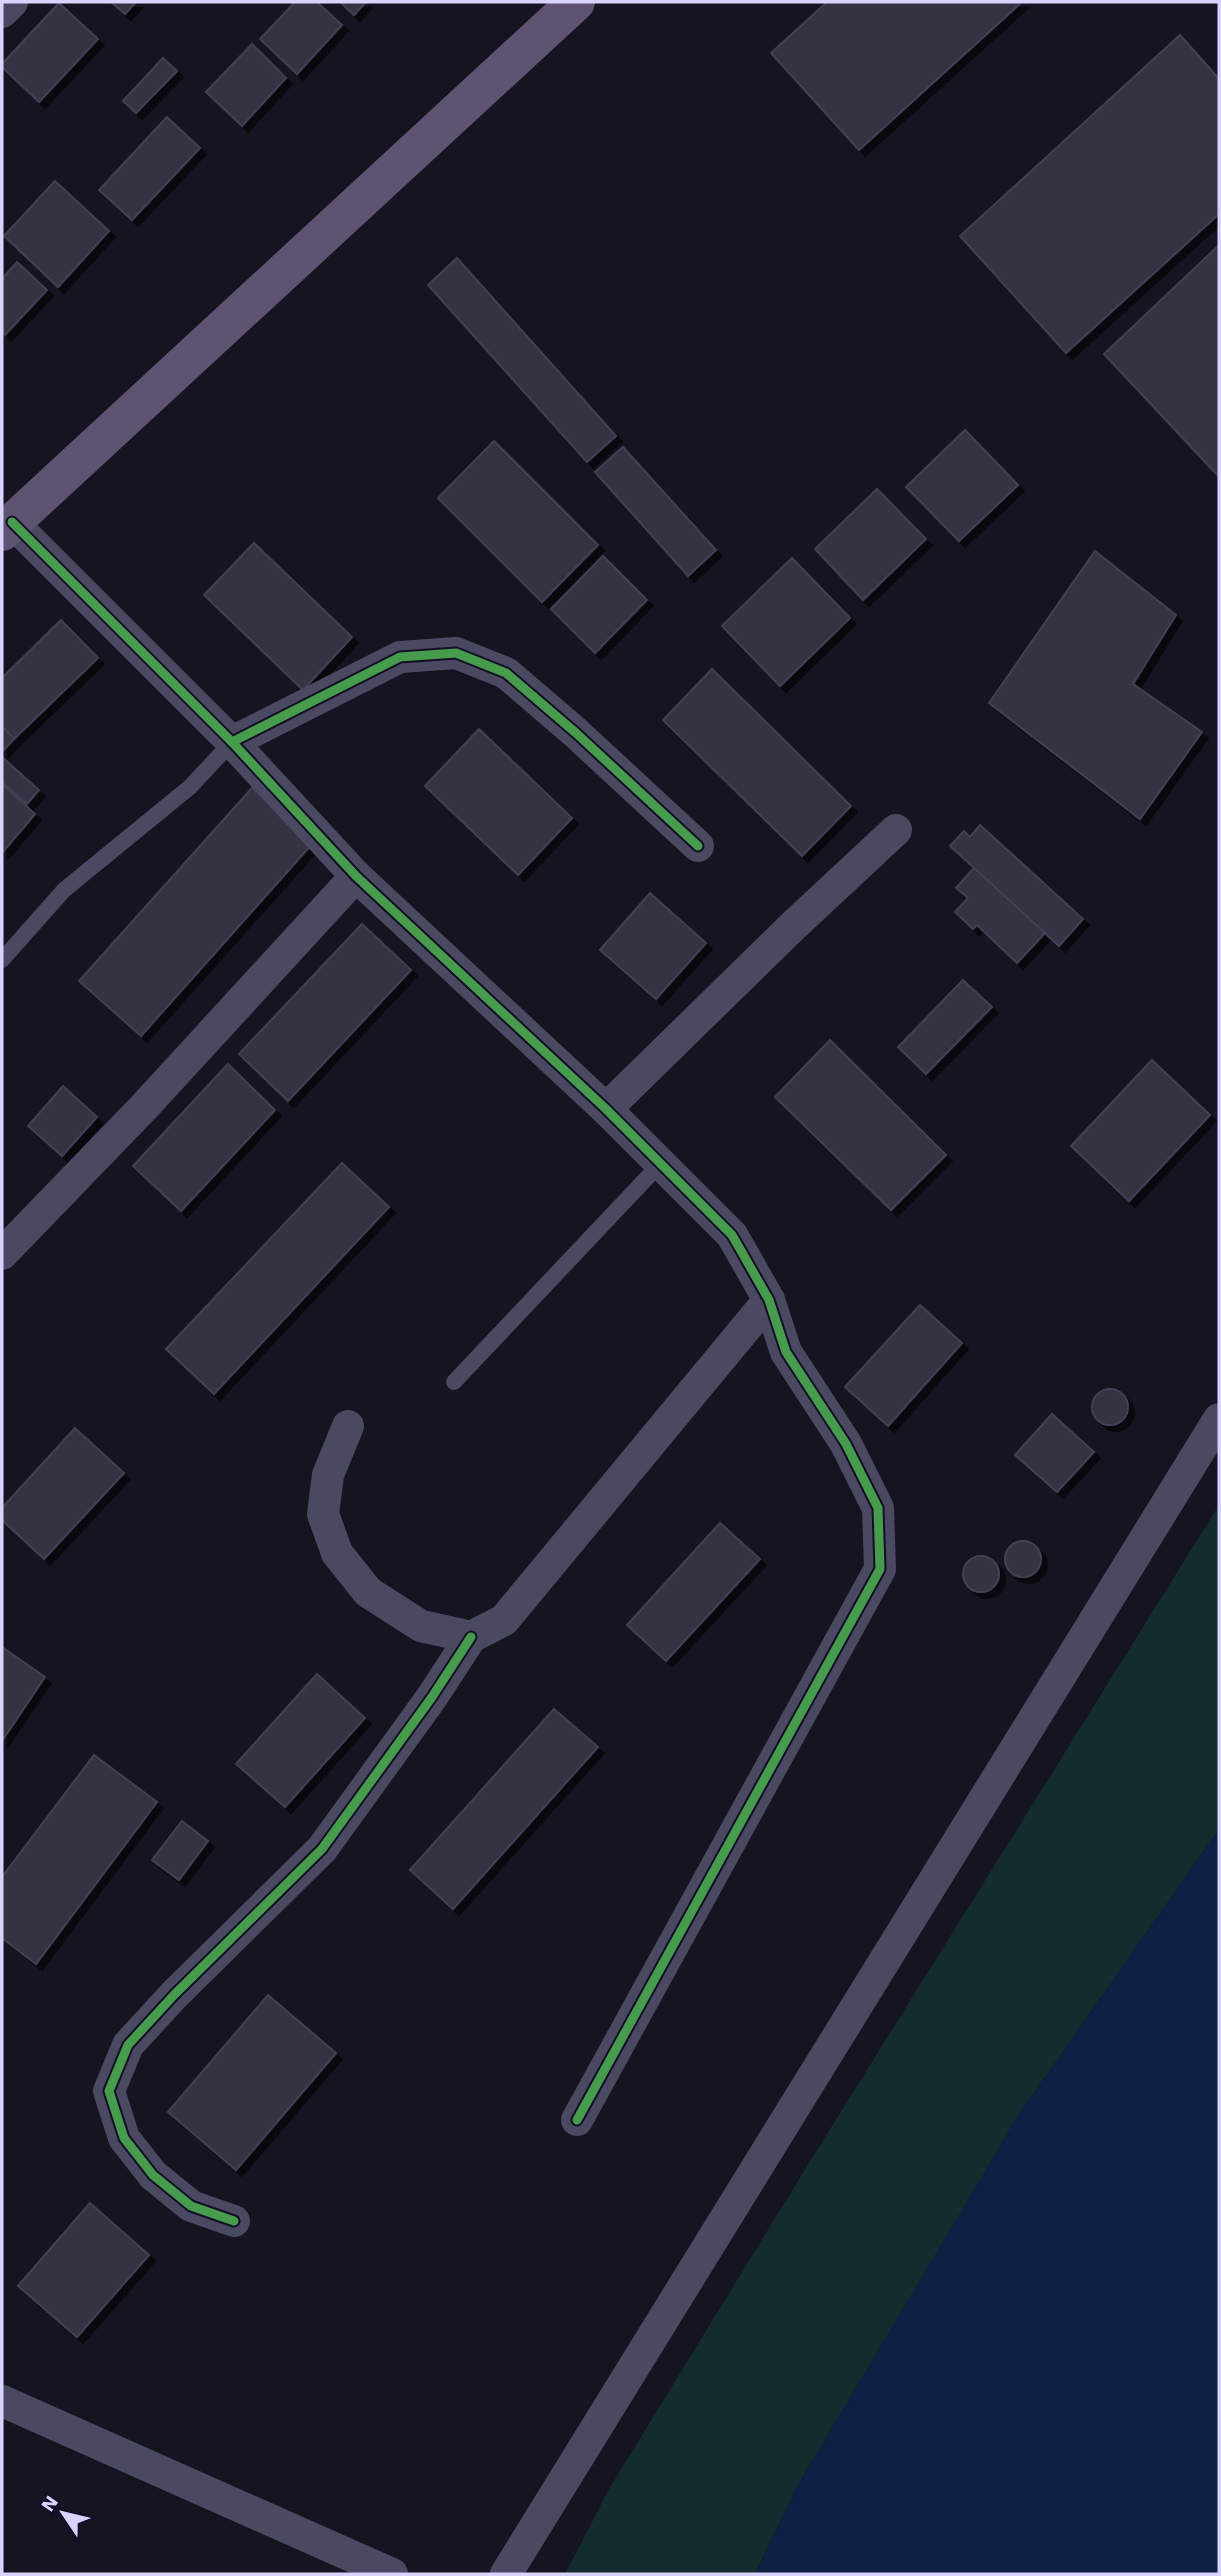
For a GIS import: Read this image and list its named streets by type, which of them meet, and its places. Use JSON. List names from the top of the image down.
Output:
{
  "north": "top left"
}
